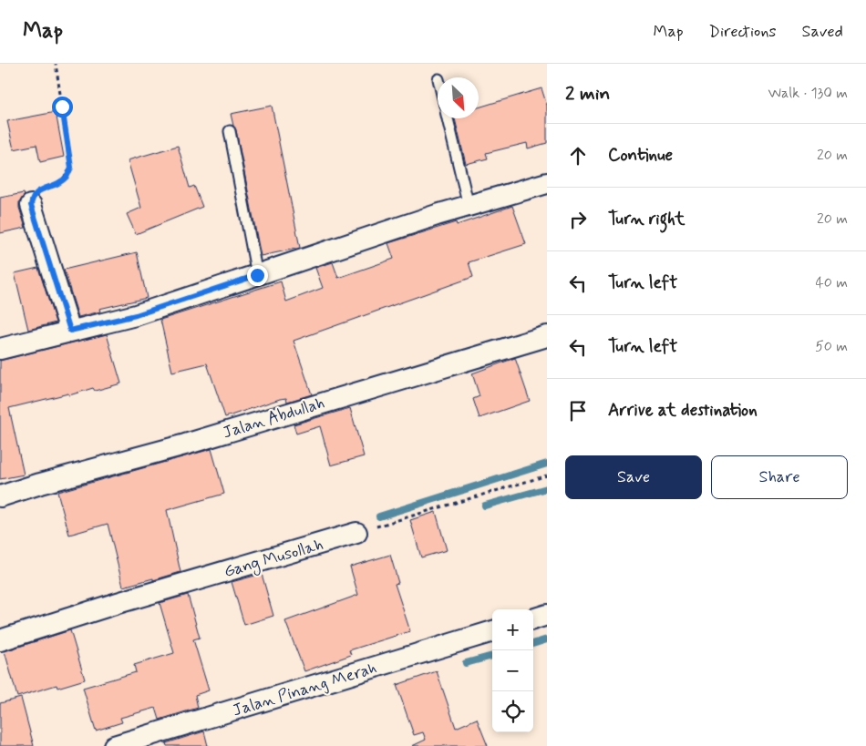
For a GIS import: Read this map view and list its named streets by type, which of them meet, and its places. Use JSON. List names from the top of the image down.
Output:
{
  "streets": {
    "street": ["Jalan Abdullah", "Gang Musollah", "Jalan Pinang Merah"]
  },
  "north": "bottom right",
  "page": {
    "header": "Map",
    "nav": ["Map", "Directions", "Saved"],
    "heading": ["2 min", "Walk · 130 m"],
    "list": [
      ["Continue", "20 m"],
      ["Turn right", "20 m"],
      ["Turn left", "40 m"],
      ["Turn left", "50 m"],
      "Arrive at destination"
    ],
    "buttons": ["Save", "Share"],
    "map_buttons": ["+", "−"]
  }
}
